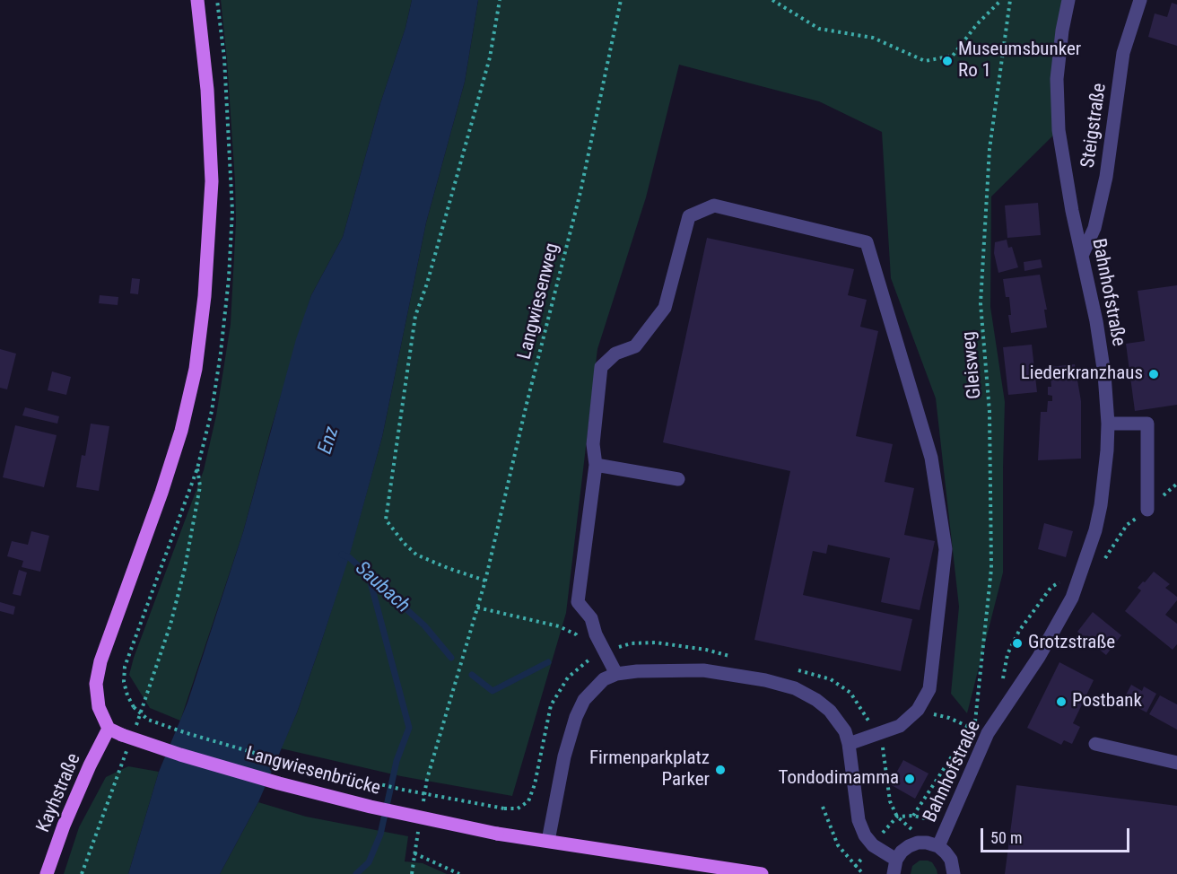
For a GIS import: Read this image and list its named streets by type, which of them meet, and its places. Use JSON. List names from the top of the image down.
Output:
{
  "streets": {
    "main road": ["Langwiesenbrücke", "Kayhstraße"],
    "street": ["Steigstraße", "Bahnhofstraße"],
    "path": ["Langwiesenweg", "Gleisweg"]
  },
  "crossings": [
    ["Steigstraße", "Bahnhofstraße"],
    ["Langwiesenbrücke", "Kayhstraße"]
  ],
  "water": ["Enz", "Saubach"],
  "places": [
    "Museumsbunker Ro 1",
    "Liederkranzhaus",
    "Grotzstraße",
    "Postbank",
    "Firmenparkplatz Parker",
    "Tondodimamma"
  ],
  "scale_bar": "50 m"
}
